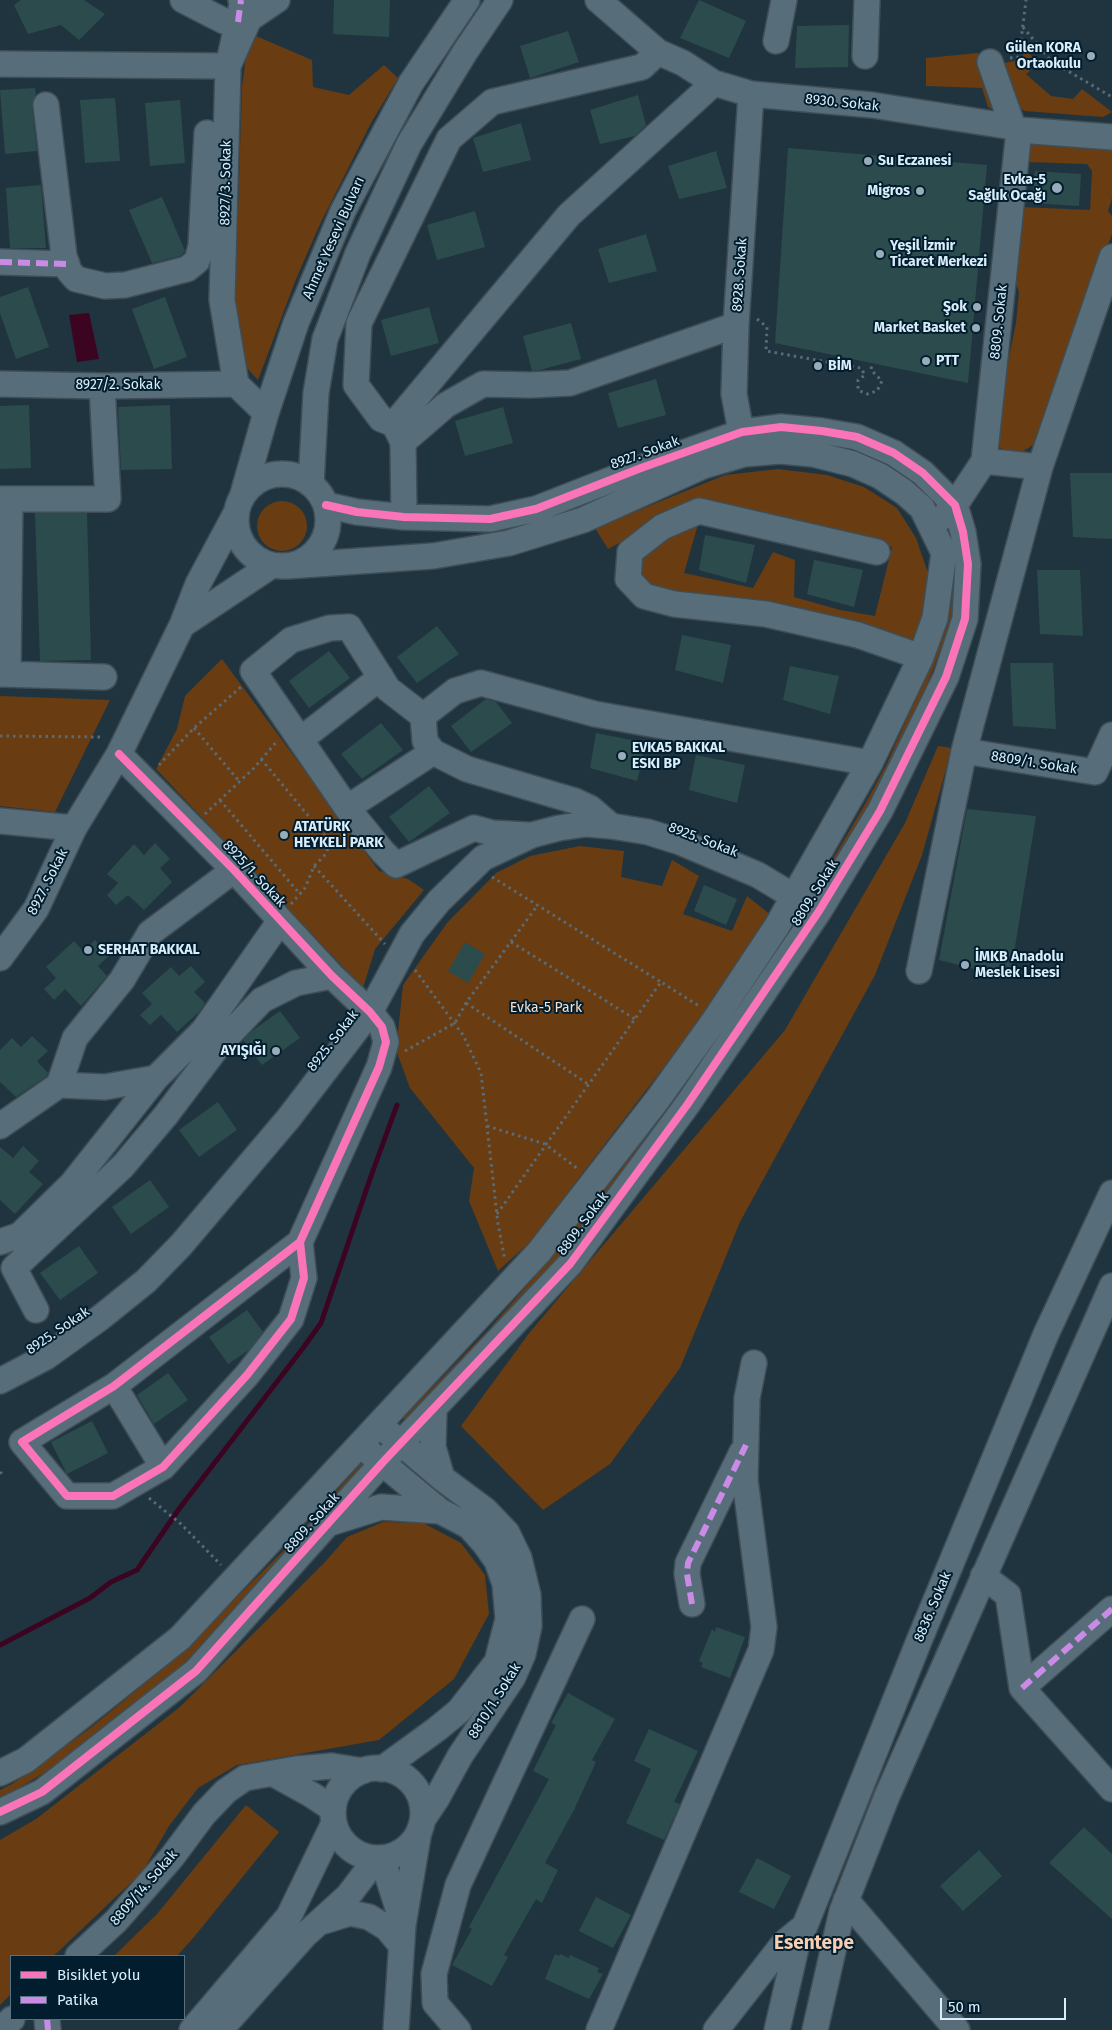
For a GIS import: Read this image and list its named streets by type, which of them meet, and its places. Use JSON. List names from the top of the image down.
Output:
{
  "streets": {
    "street": [
      "8930. Sokak",
      "8927/3. Sokak",
      "Ahmet Yesevi Bulvarı",
      "8928. Sokak",
      "8809. Sokak",
      "8927/2. Sokak",
      "8927. Sokak",
      "8809/1. Sokak",
      "8925. Sokak",
      "8925/1. Sokak",
      "8836. Sokak",
      "8810/1. Sokak",
      "8809/14. Sokak"
    ]
  },
  "crossings": [
    ["8930. Sokak", "8928. Sokak"],
    ["8930. Sokak", "8809. Sokak"],
    ["8927/3. Sokak", "8927/2. Sokak"],
    ["Ahmet Yesevi Bulvarı", "8927. Sokak"],
    ["8928. Sokak", "8927. Sokak"],
    ["8809. Sokak", "8927. Sokak"],
    ["8809. Sokak", "8925. Sokak"],
    ["8809. Sokak", "8810/1. Sokak"],
    ["8927. Sokak", "8925/1. Sokak"],
    ["8925. Sokak", "8925/1. Sokak"],
    ["8810/1. Sokak", "8809/14. Sokak"]
  ],
  "districts": ["Esentepe"],
  "parks": ["Evka-5 Park"],
  "places": [
    "Gülen KORA Ortaokulu",
    "Su Eczanesi",
    "Evka-5 Sağlık Ocağı",
    "Migros",
    "Yeşil İzmir Ticaret Merkezi",
    "Şok",
    "Market Basket",
    "PTT",
    "BİM",
    "EVKA5 BAKKAL ESKI BP",
    "ATATÜRK HEYKELİ PARK",
    "SERHAT BAKKAL",
    "İMKB Anadolu Meslek Lisesi",
    "AYIŞIĞI"
  ],
  "legend": ["Bisiklet yolu", "Patika"],
  "scale_bar": "50 m"
}
